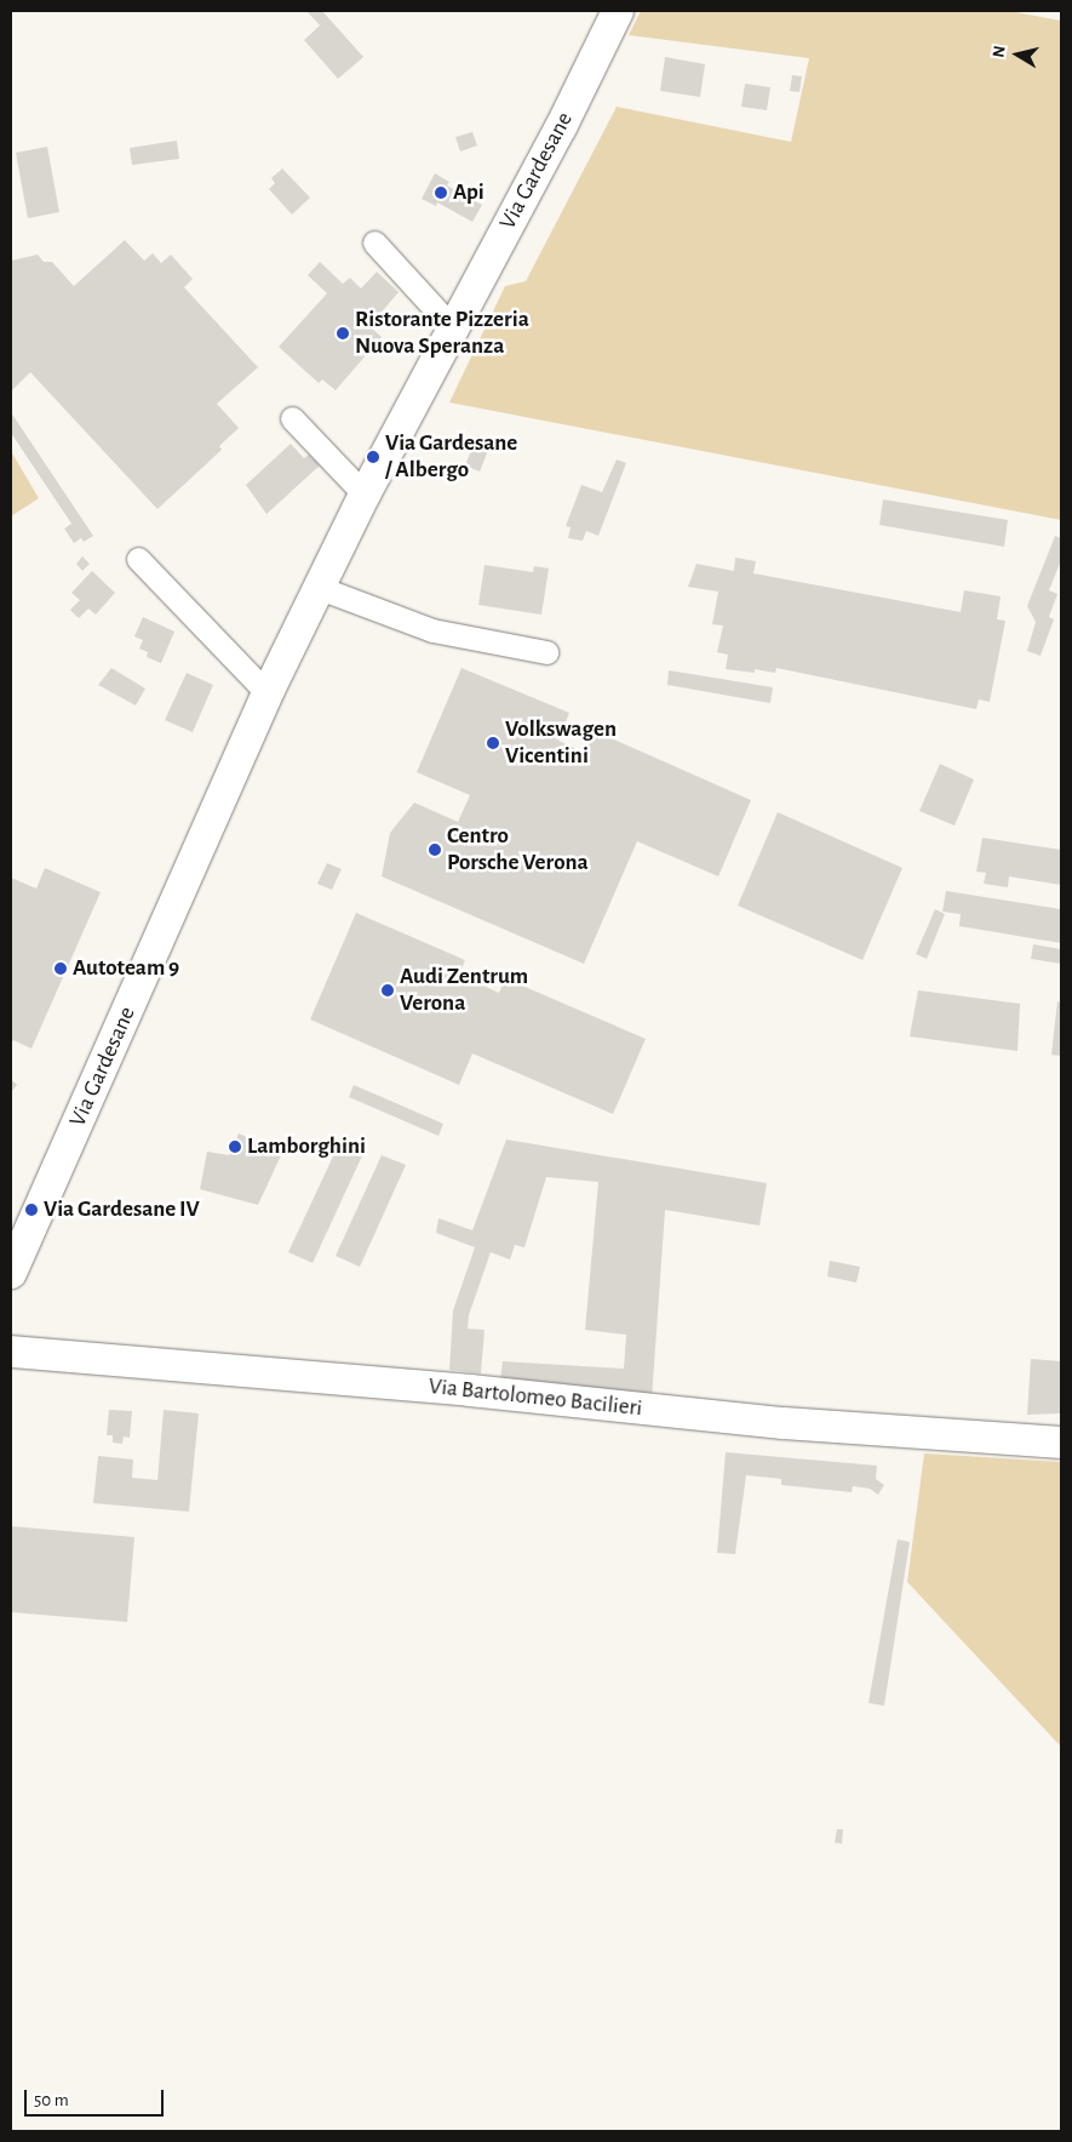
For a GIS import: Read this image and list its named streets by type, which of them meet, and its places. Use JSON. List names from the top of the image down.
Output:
{
  "streets": {
    "main road": ["Via Gardesane", "Via Bartolomeo Bacilieri"]
  },
  "places": [
    "Api",
    "Ristorante Pizzeria Nuova Speranza",
    "Via Gardesane / Albergo",
    "Volkswagen Vicentini",
    "Centro Porsche Verona",
    "Autoteam 9",
    "Audi Zentrum Verona",
    "Lamborghini",
    "Via Gardesane IV"
  ],
  "scale_bar": "50 m",
  "north": "left"
}
